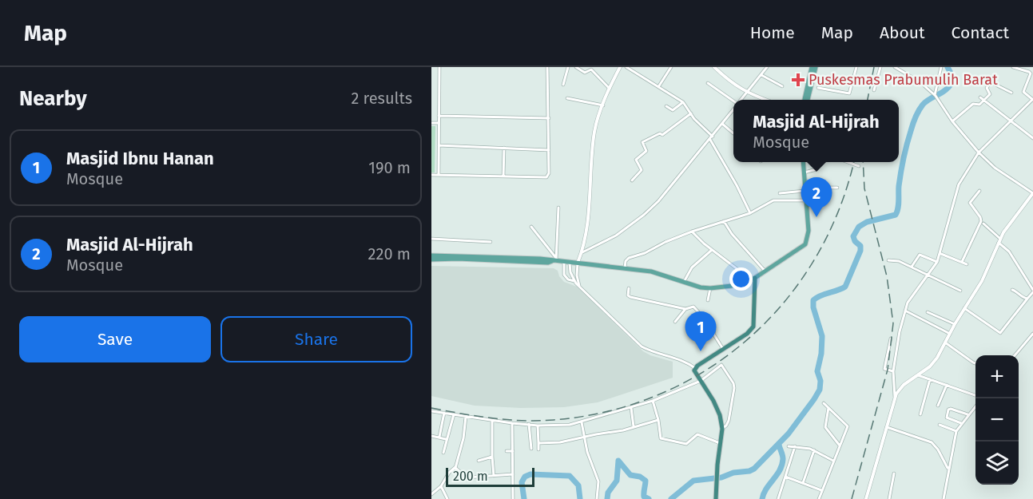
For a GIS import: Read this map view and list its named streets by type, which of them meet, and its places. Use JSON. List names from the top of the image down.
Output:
{
  "places": {
    "health": ["Puskesmas Prabumulih Barat"]
  },
  "scale_bar": "200 m",
  "page": {
    "header": "Map",
    "nav": [
      "Home",
      "Map",
      "About",
      "Contact"
    ],
    "heading": ["Nearby", "2 results"],
    "popup": ["Masjid Al-Hijrah", "Mosque"],
    "list": [
      {
        "mark": "1",
        "name": "Masjid Ibnu Hanan",
        "note": "Mosque",
        "value": "190 m"
      },
      {
        "mark": "2",
        "name": "Masjid Al-Hijrah",
        "note": "Mosque",
        "value": "220 m"
      }
    ],
    "pins": ["2", "1"],
    "buttons": ["Save", "Share"],
    "map_buttons": ["+", "−"],
    "scale": "200 m"
  }
}
